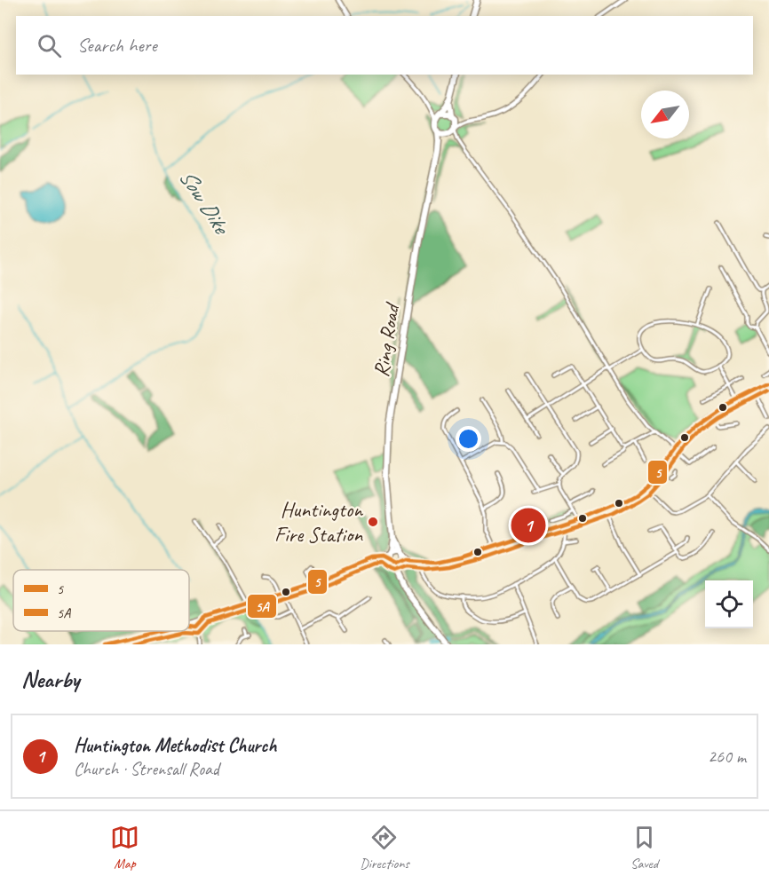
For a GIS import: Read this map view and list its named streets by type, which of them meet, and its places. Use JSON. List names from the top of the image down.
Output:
{
  "streets": {
    "highway": ["Ring Road"]
  },
  "water": ["Sow Dike"],
  "places": ["Huntington Fire Station"],
  "lines": ["transit line 5", "transit line 5A"],
  "legend": ["5", "5A"],
  "north": "bottom left",
  "page": {
    "search": "Search here",
    "pins": "1",
    "heading": "Nearby",
    "list": [
      {
        "mark": "1",
        "name": "Huntington Methodist Church",
        "note": "Church · Strensall Road",
        "value": "260 m"
      }
    ],
    "nav": ["Map", "Directions", "Saved"]
  }
}
